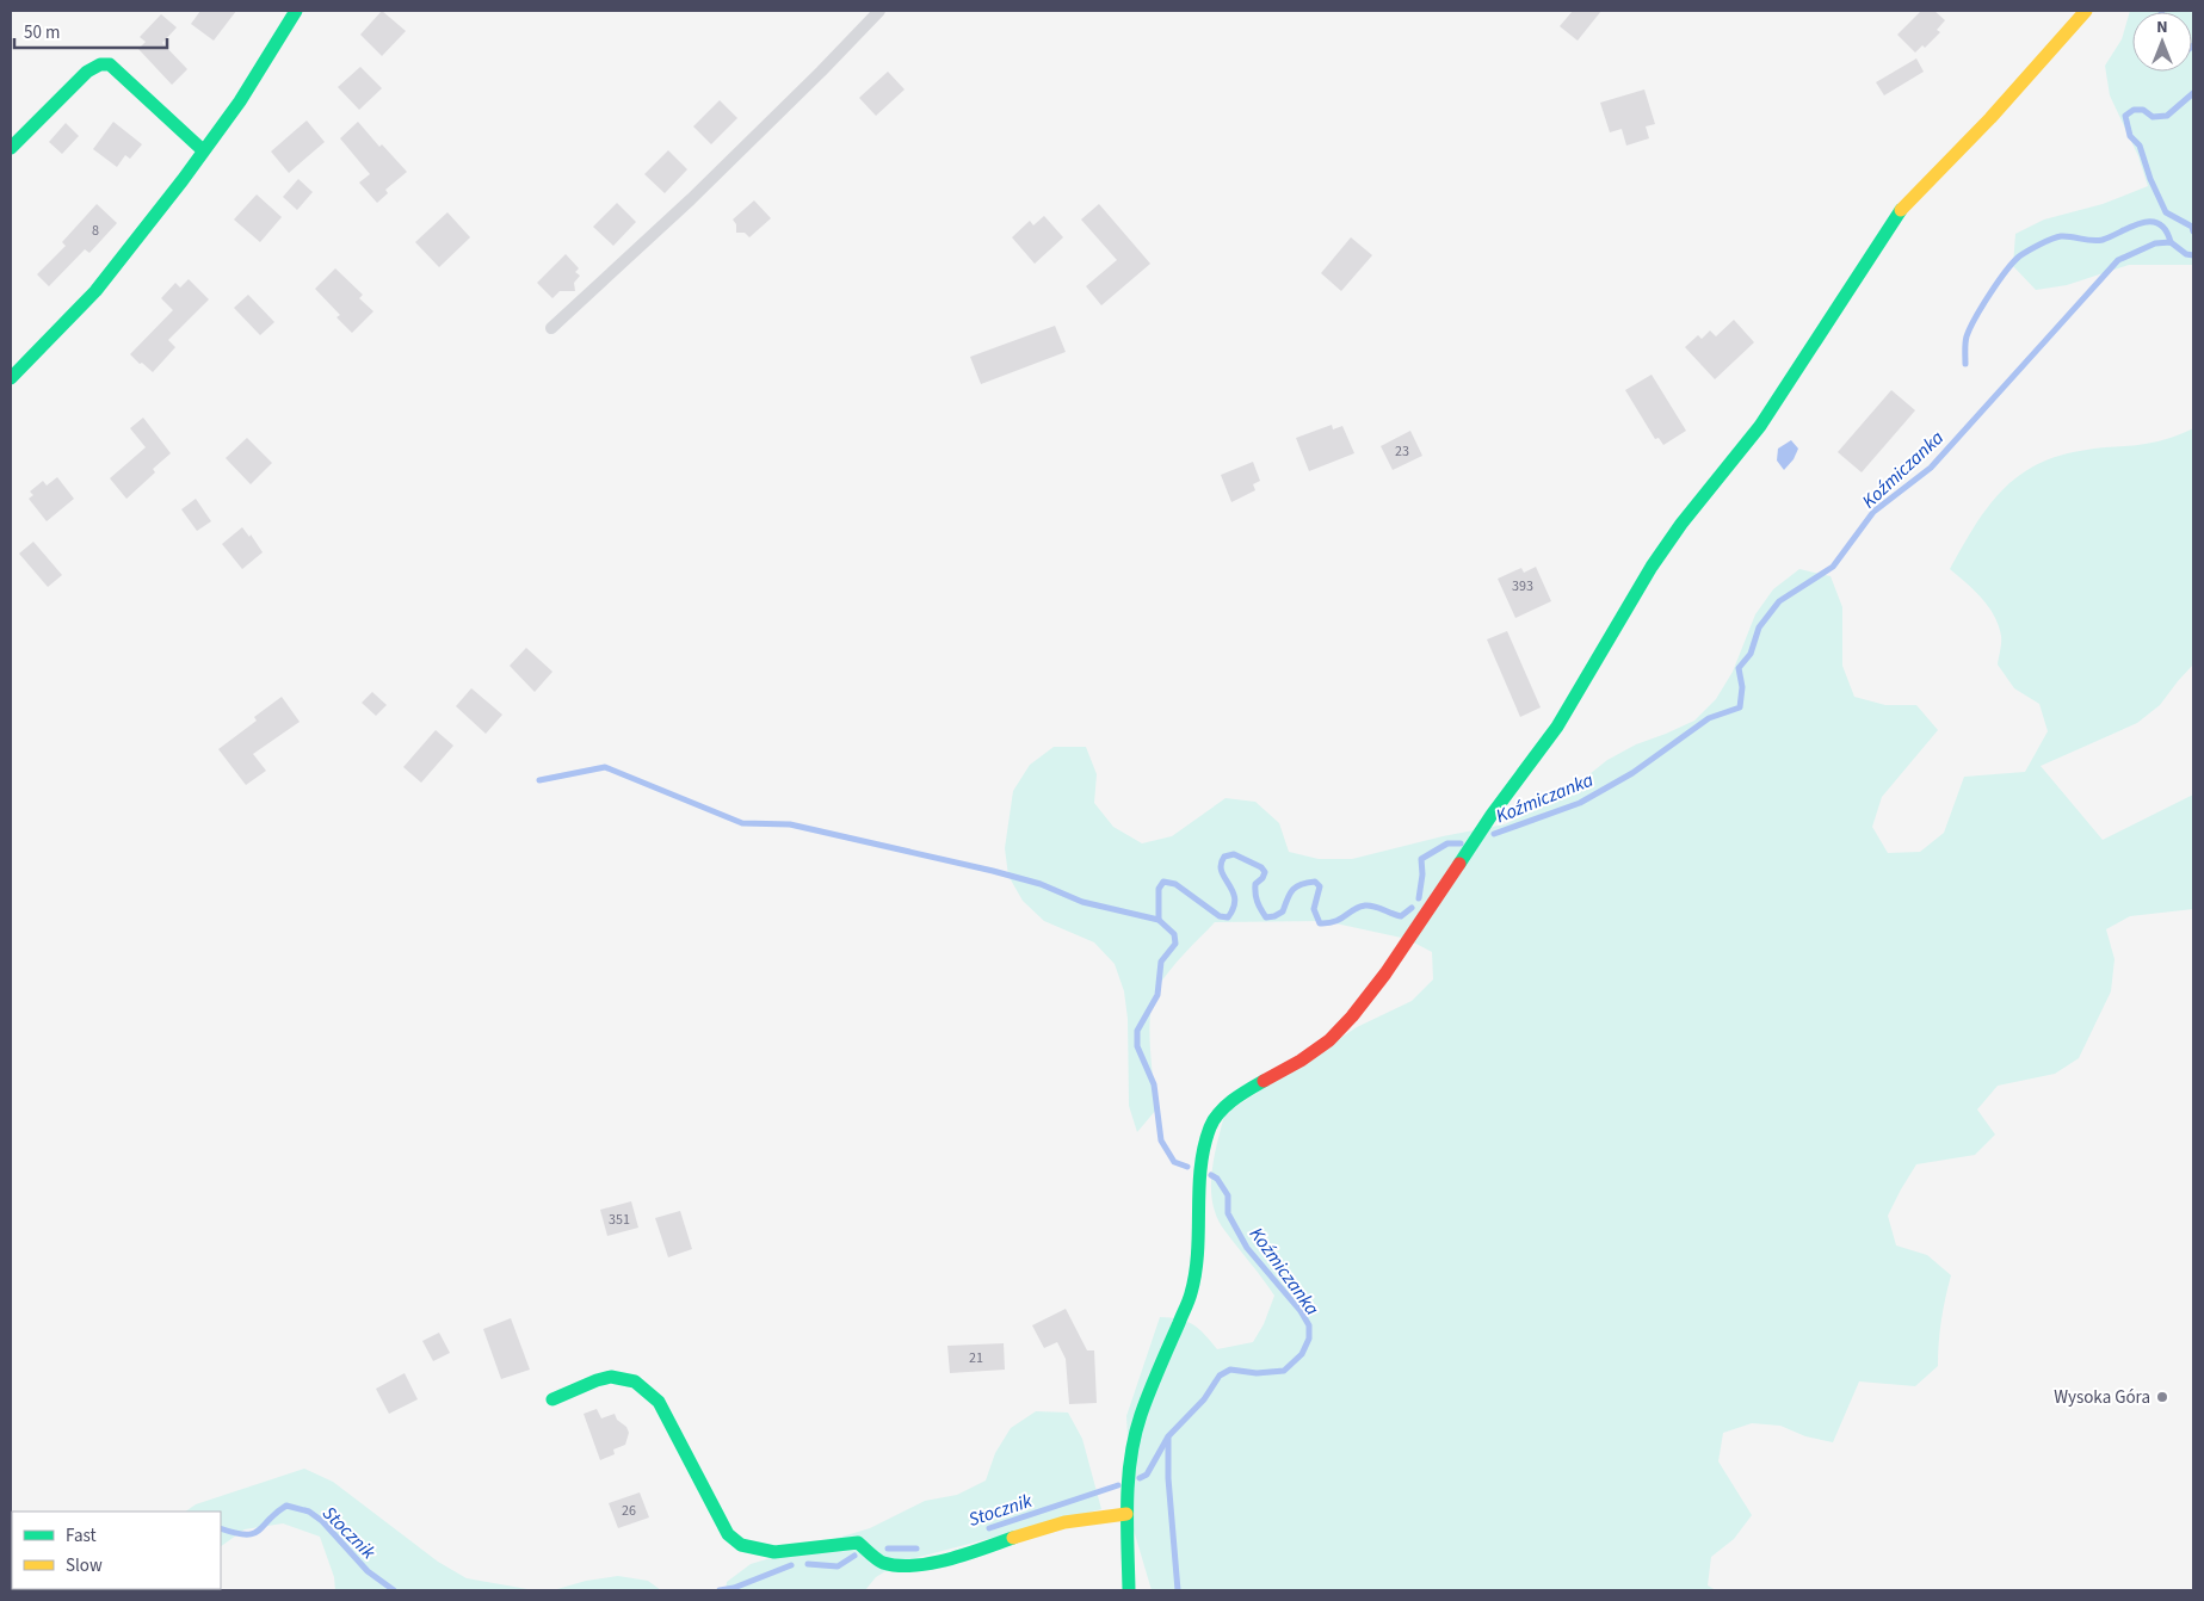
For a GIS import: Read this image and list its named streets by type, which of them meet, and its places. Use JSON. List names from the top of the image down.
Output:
{
  "water": ["Koźmiczanka", "Stocznik"],
  "places": ["Wysoka Góra"],
  "house_numbers": [
    "8",
    "23",
    "393",
    "351",
    "21",
    "26"
  ],
  "legend": ["Fast", "Slow"],
  "scale_bar": "50 m",
  "north": "top"
}
